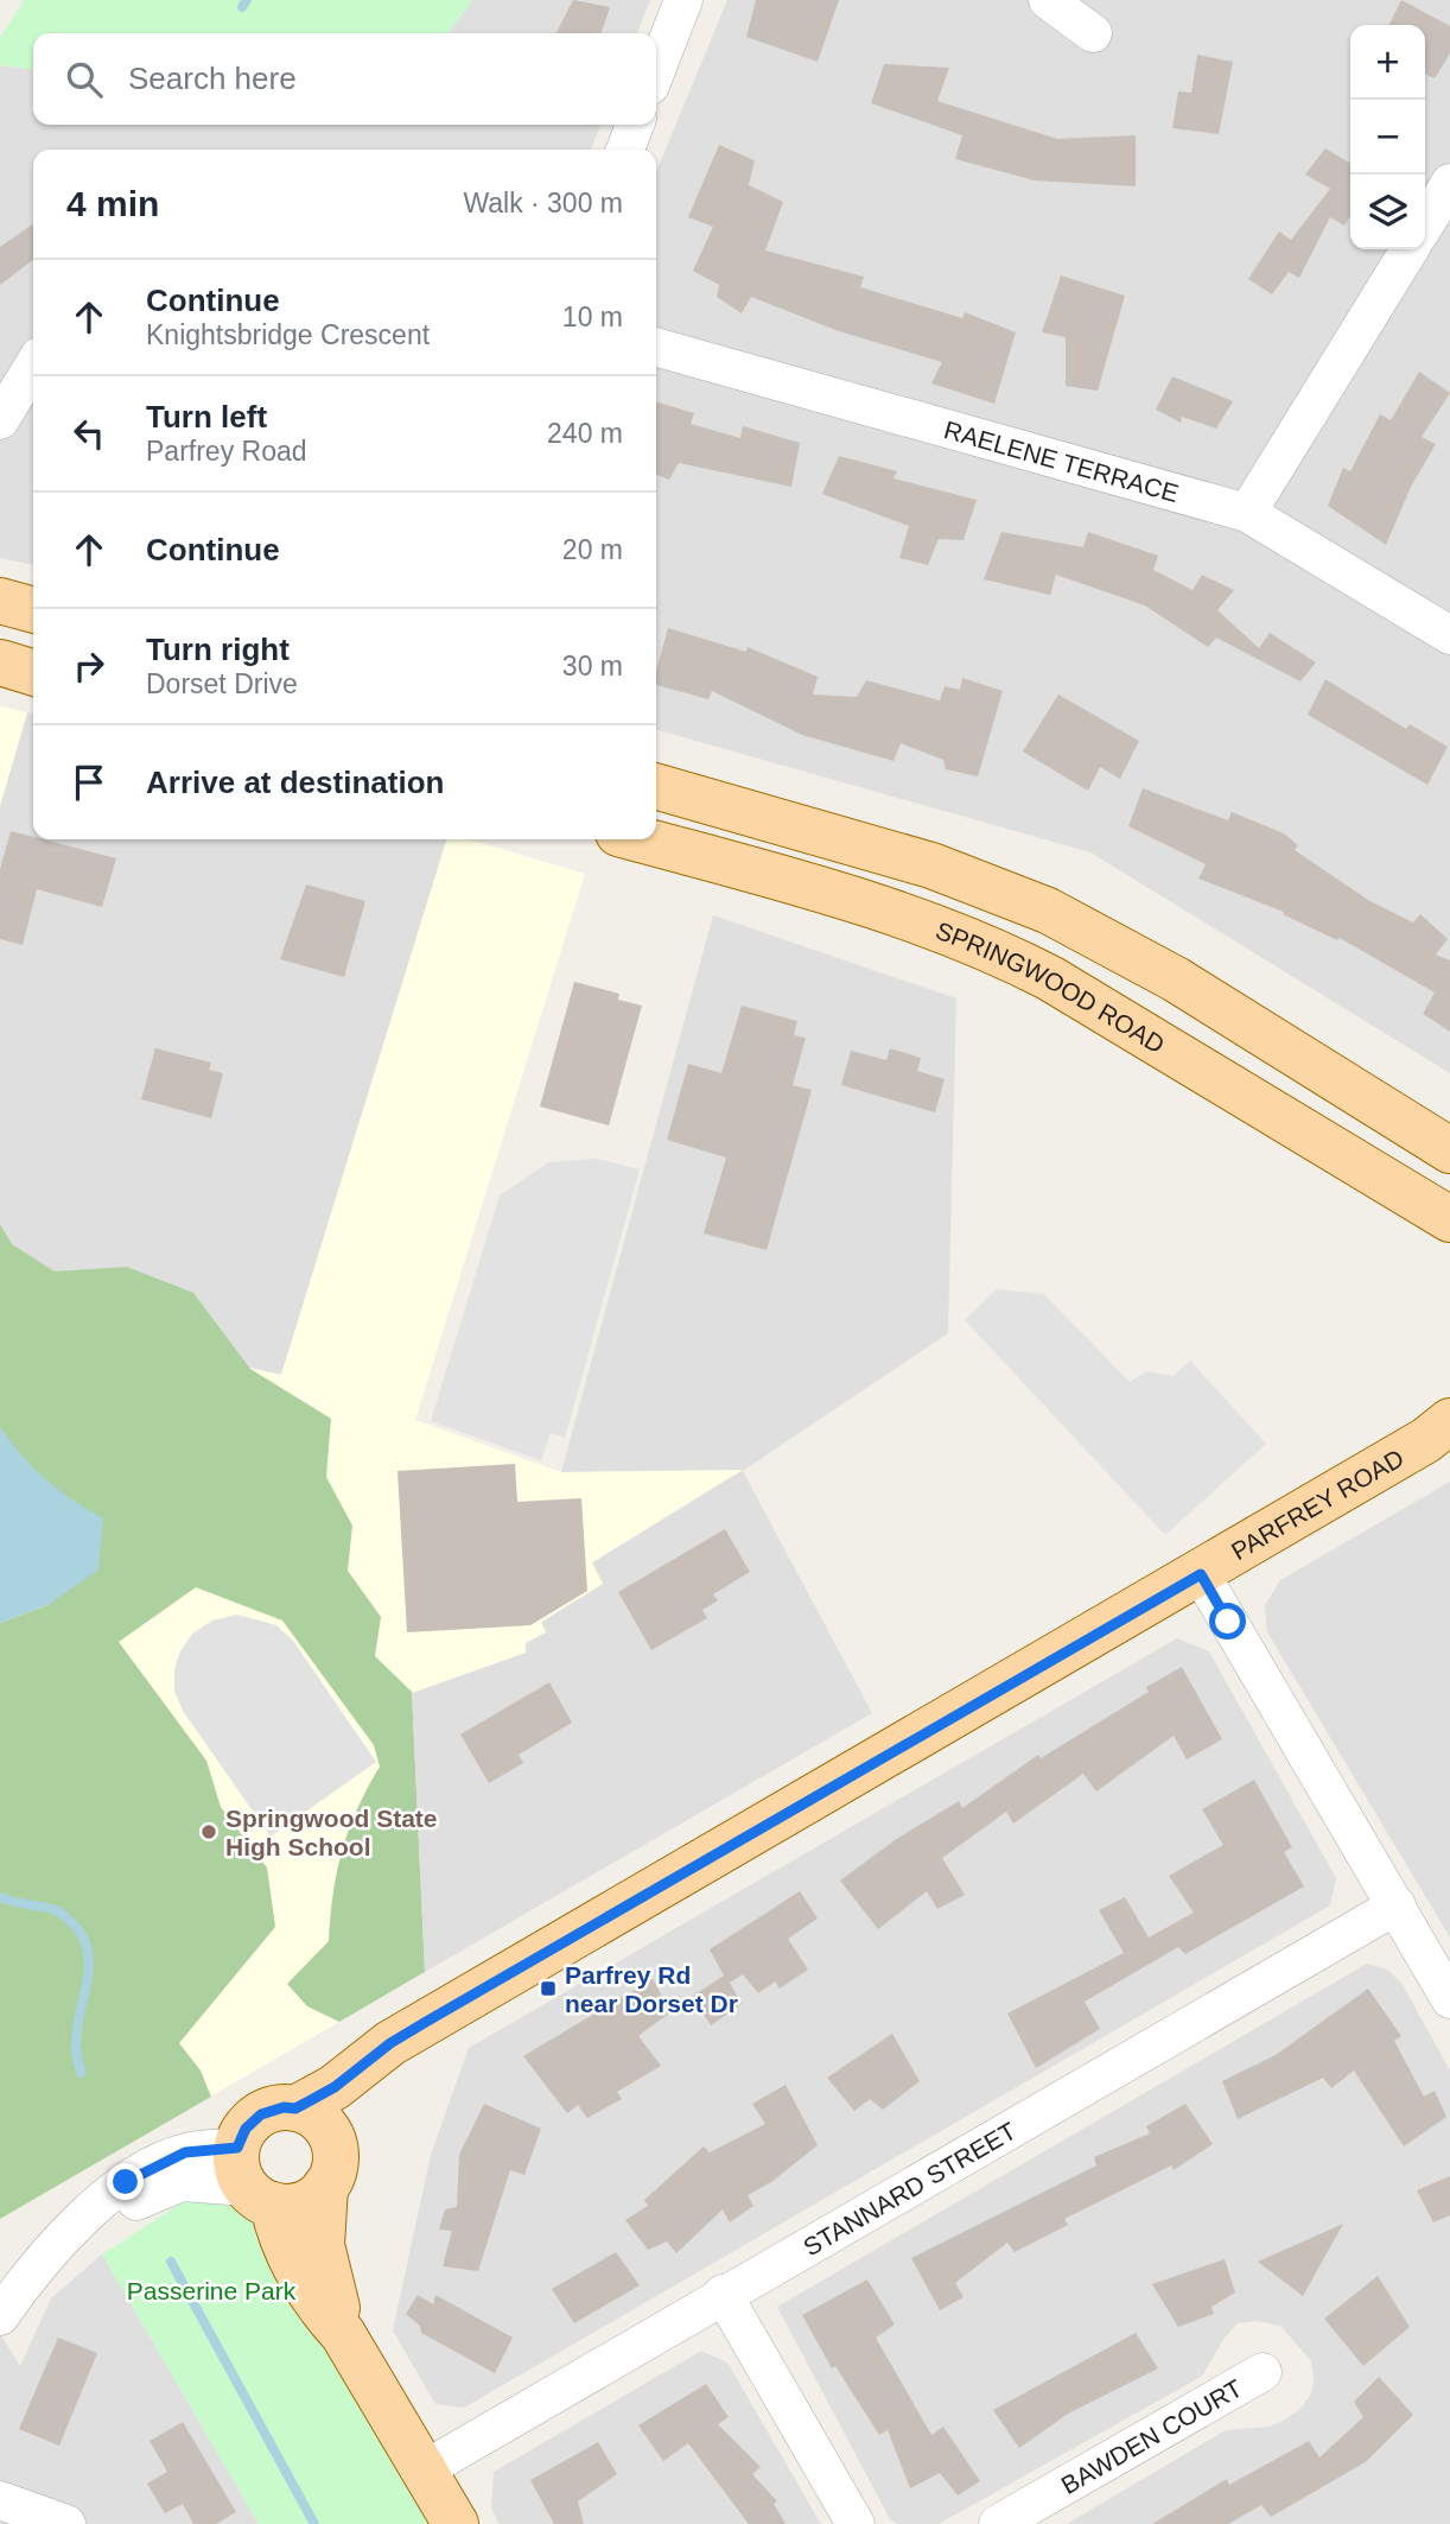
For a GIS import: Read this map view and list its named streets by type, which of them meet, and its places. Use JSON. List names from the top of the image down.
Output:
{
  "streets": {
    "main road": ["SPRINGWOOD ROAD", "PARFREY ROAD"],
    "street": ["RAELENE TERRACE", "STANNARD STREET", "BAWDEN COURT"]
  },
  "parks": ["Passerine Park"],
  "places": {
    "other": ["Springwood State High School"],
    "transit": ["Parfrey Rd near Dorset Dr"]
  },
  "page": {
    "map_buttons": ["+", "−"],
    "search": "Search here",
    "heading": ["4 min", "Walk · 300 m"],
    "list": [
      ["Continue", "Knightsbridge Crescent", "10 m"],
      ["Turn left", "Parfrey Road", "240 m"],
      ["Continue", "20 m"],
      ["Turn right", "Dorset Drive", "30 m"],
      "Arrive at destination"
    ]
  }
}
